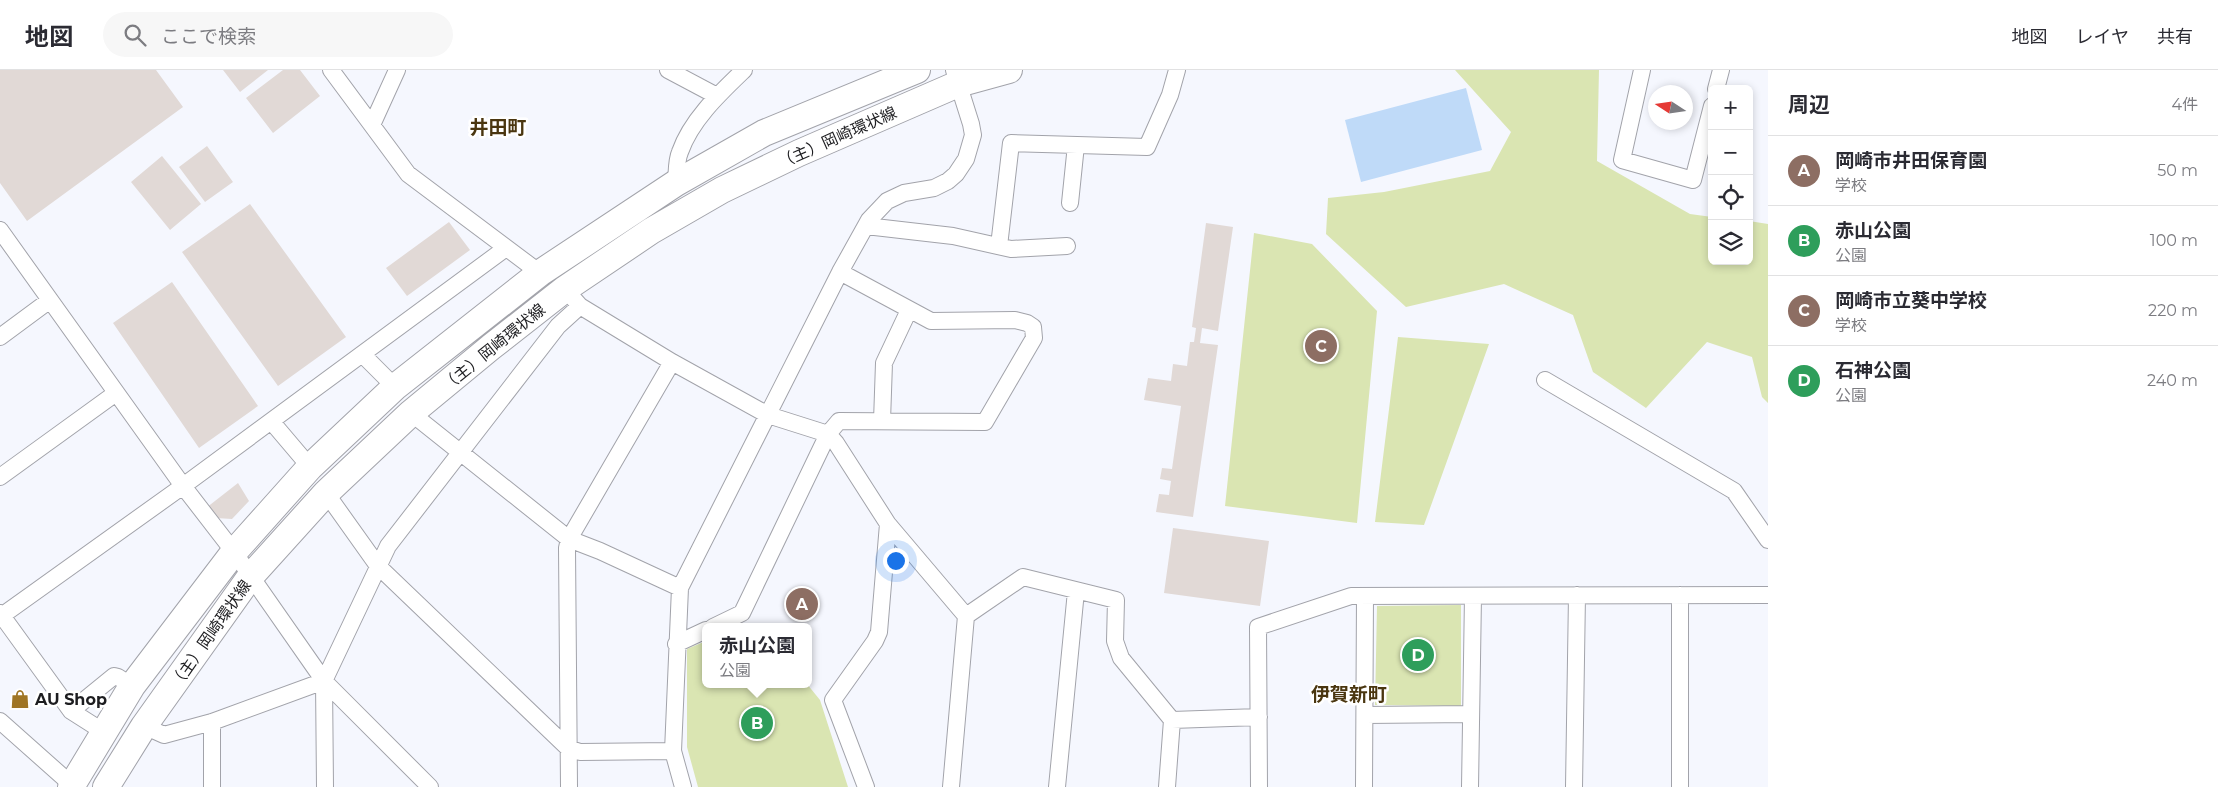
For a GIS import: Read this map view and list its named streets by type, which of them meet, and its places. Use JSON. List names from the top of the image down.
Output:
{
  "streets": {
    "main road": ["（主）岡崎環状線"]
  },
  "districts": ["井田町", "伊賀新町"],
  "places": {
    "shop": ["AU Shop"]
  },
  "north": "left",
  "page": {
    "header": "地図",
    "search": "ここで検索",
    "nav": ["地図", "レイヤ", "共有"],
    "heading": ["周辺", "4件"],
    "map_buttons": ["+", "−"],
    "list": [
      {
        "mark": "A",
        "name": "岡崎市井田保育園",
        "note": "学校",
        "value": "50 m"
      },
      {
        "mark": "B",
        "name": "赤山公園",
        "note": "公園",
        "value": "100 m"
      },
      {
        "mark": "C",
        "name": "岡崎市立葵中学校",
        "note": "学校",
        "value": "220 m"
      },
      {
        "mark": "D",
        "name": "石神公園",
        "note": "公園",
        "value": "240 m"
      }
    ],
    "pins": [
      "C",
      "A",
      "D",
      "B"
    ],
    "popup": ["赤山公園", "公園"]
  }
}
